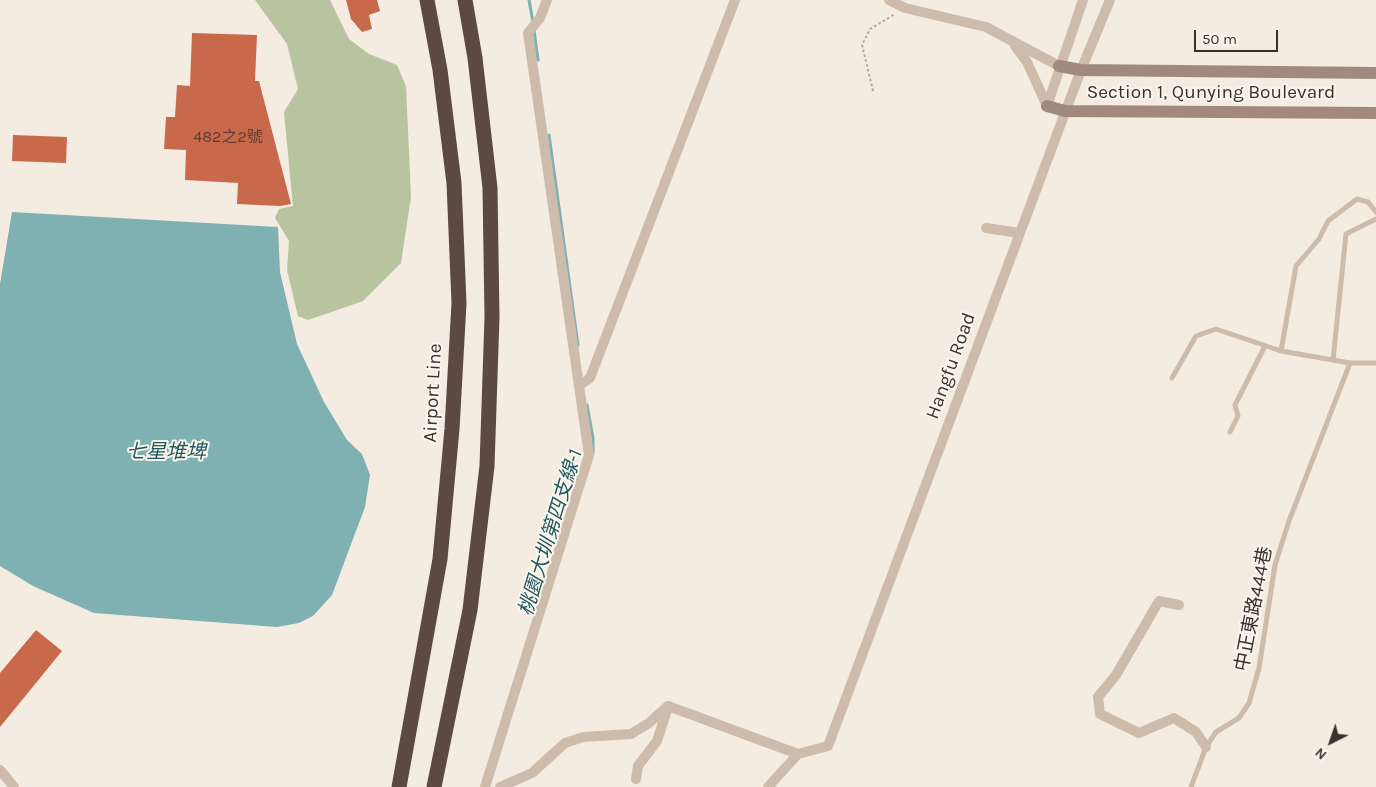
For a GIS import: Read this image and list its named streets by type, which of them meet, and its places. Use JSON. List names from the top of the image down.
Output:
{
  "streets": {
    "highway": ["Airport Line"],
    "street": ["Section 1, Qunying Boulevard", "Hangfu Road"],
    "lane": ["中正東路444巷"]
  },
  "crossings": [
    ["Section 1, Qunying Boulevard", "Hangfu Road"]
  ],
  "water": ["七星堆埤", "桃園大圳第四支線-1"],
  "house_numbers": ["482之2號"],
  "scale_bar": "50 m",
  "north": "bottom left"
}
